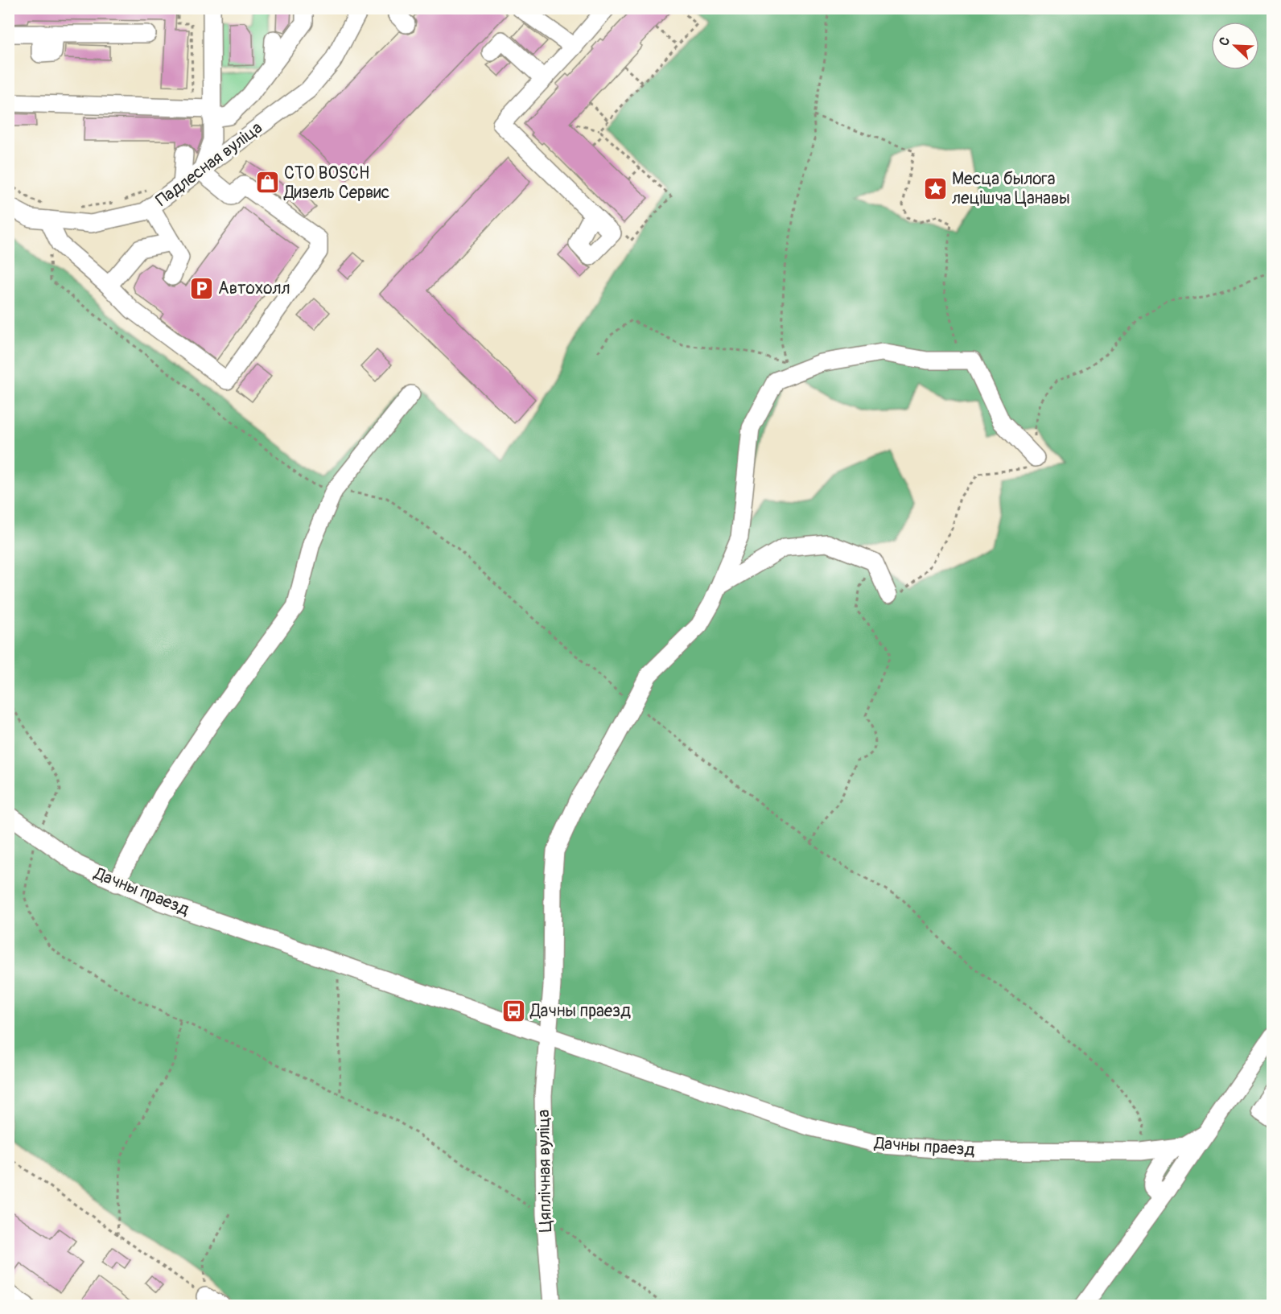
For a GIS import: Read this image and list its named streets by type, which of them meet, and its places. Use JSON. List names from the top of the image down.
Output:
{
  "streets": {
    "street": ["Падлесная вуліца", "Дачны праезд", "Цяплічная вуліца"]
  },
  "crossings": [
    ["Дачны праезд", "Цяплічная вуліца"]
  ],
  "places": {
    "shop": ["СТО BOSCH Дизель Сервис"],
    "place": ["Месца былога лецішча Цанавы"],
    "parking": ["Автохолл"],
    "bus stop": ["Дачны праезд"]
  },
  "north": "top left"
}
